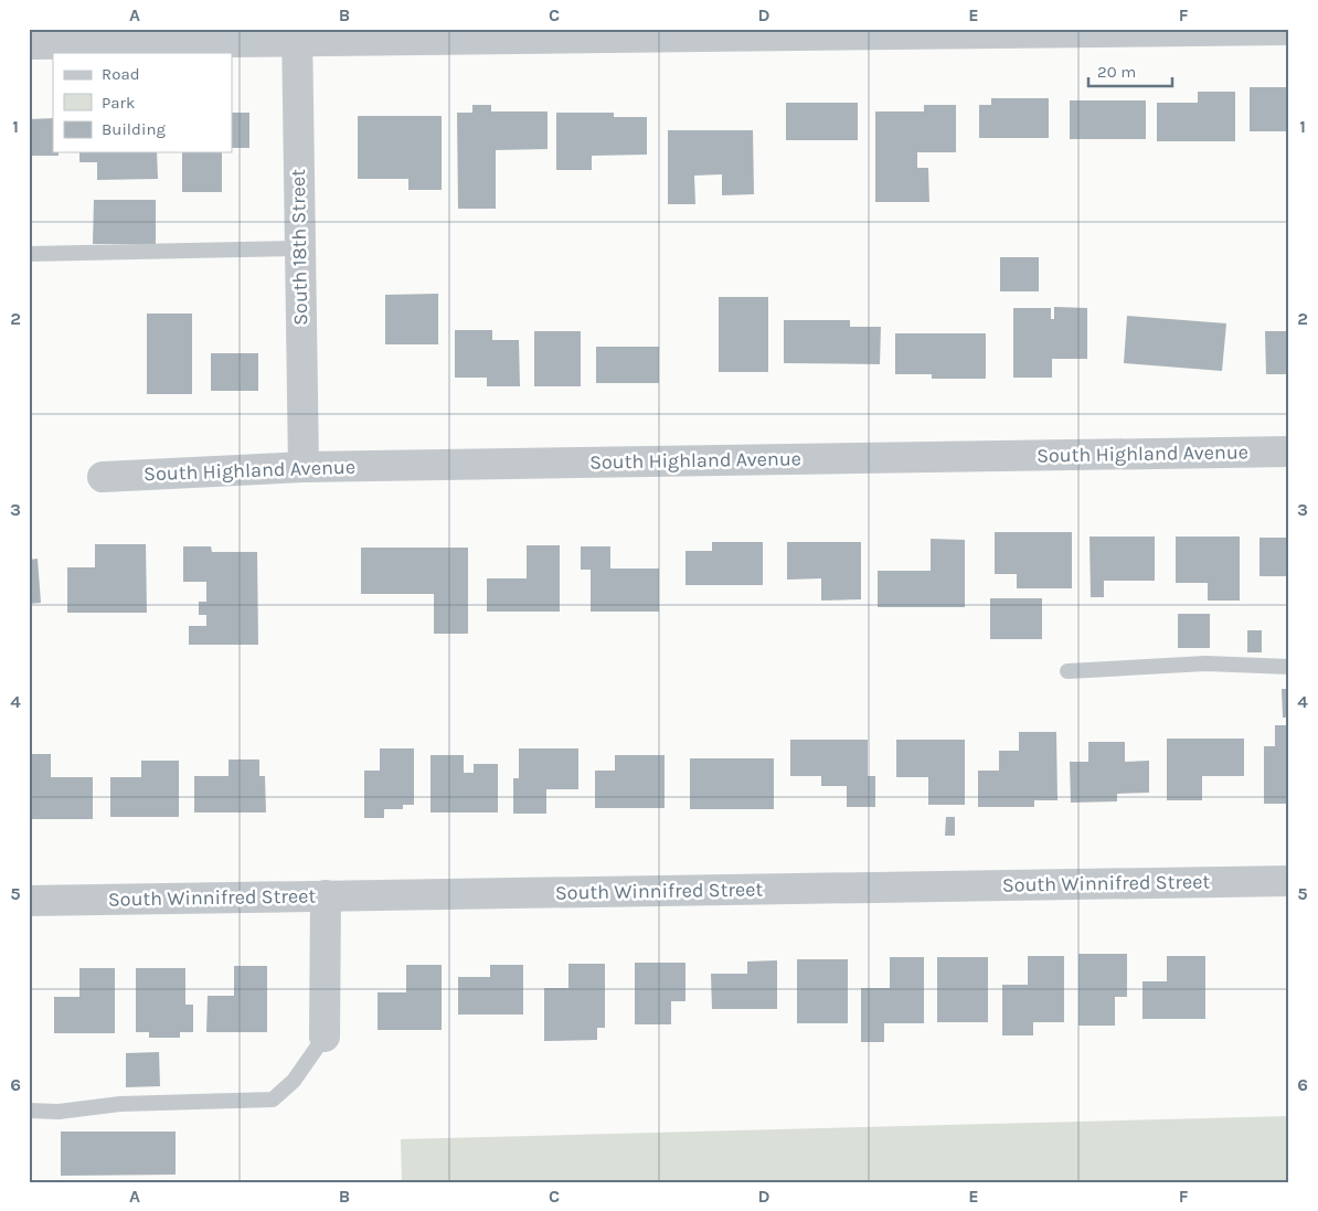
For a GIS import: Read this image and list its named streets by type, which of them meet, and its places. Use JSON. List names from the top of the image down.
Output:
{
  "streets": {
    "street": ["South 18th Street", "South Highland Avenue", "South Winnifred Street"]
  },
  "crossings": [
    ["South 18th Street", "South Highland Avenue"]
  ],
  "legend": ["Road", "Park", "Building"],
  "scale_bar": "20 m",
  "grid": {
    "columns": [
      "A",
      "B",
      "C",
      "D",
      "E",
      "F"
    ],
    "rows": [
      "1",
      "2",
      "3",
      "4",
      "5",
      "6"
    ]
  }
}
